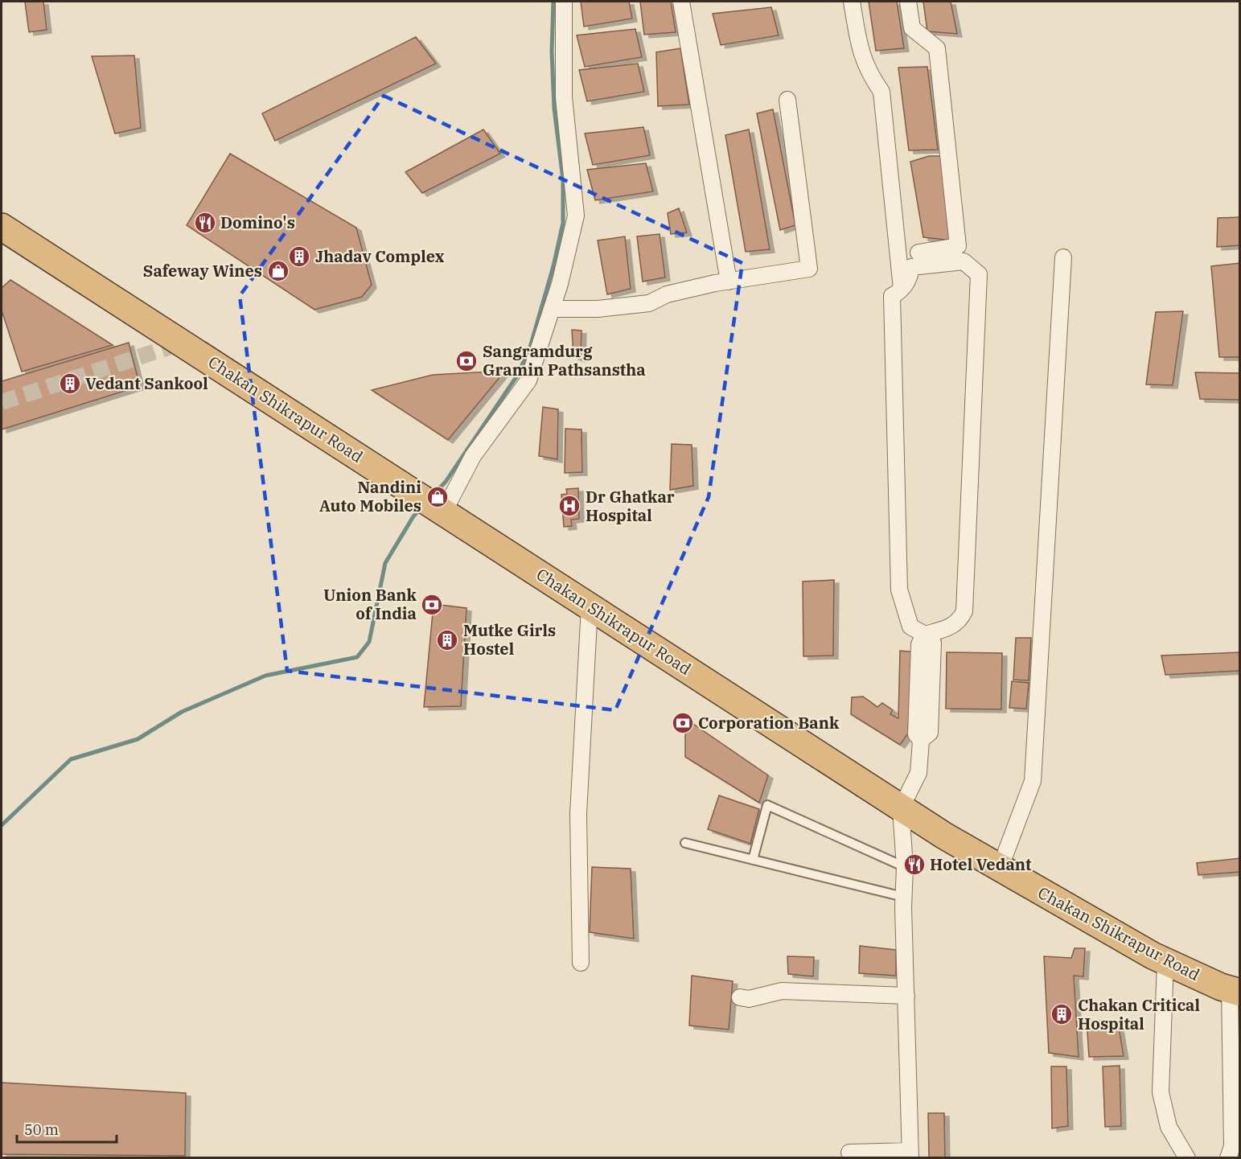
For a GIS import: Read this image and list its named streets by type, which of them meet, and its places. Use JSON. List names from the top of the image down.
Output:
{
  "streets": {
    "highway": ["Chakan Shikrapur Road"]
  },
  "places": {
    "restaurant": ["Domino's", "Hotel Vedant"],
    "building": [
      "Jhadav Complex",
      "Vedant Sankool",
      "Mutke Girls Hostel",
      "Chakan Critical Hospital"
    ],
    "shop": ["Safeway Wines", "Nandini Auto Mobiles"],
    "bank": ["Sangramdurg Gramin Pathsanstha", "Union Bank of India", "Corporation Bank"],
    "hospital": ["Dr Ghatkar Hospital"]
  },
  "scale_bar": "50 m"
}
